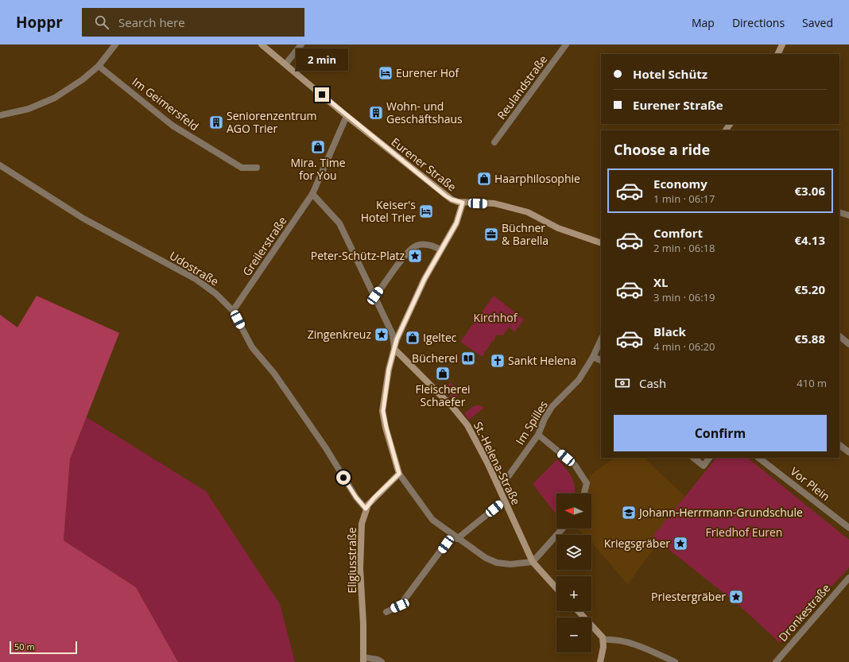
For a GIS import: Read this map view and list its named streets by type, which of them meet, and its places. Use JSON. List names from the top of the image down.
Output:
{
  "streets": {
    "street": [
      "Reulandstraße",
      "Im Geimersfeld",
      "Eurener Straße",
      "Greilerstraße",
      "Udostraße",
      "Im Spilles",
      "St.-Helena-Straße",
      "Vor Plein",
      "Eligiusstraße",
      "Dronkestraße"
    ]
  },
  "crossings": [
    ["Greilerstraße", "Udostraße"],
    ["Udostraße", "Eligiusstraße"],
    ["Im Spilles", "St.-Helena-Straße"]
  ],
  "parks": ["Kirchhof", "Friedhof Euren"],
  "places": {
    "hotel": ["Eurener Hof", "Keiser's Hotel Trier"],
    "building": ["Wohn- und Geschäftshaus", "Seniorenzentrum AGO Trier"],
    "shop": [
      "Mira. Time for You",
      "Haarphilosophie",
      "Igeltec",
      "Fleischerei Schaefer"
    ],
    "office": ["Büchner & Barella"],
    "place": [
      "Peter-Schütz-Platz",
      "Zingenkreuz",
      "Kriegsgräber",
      "Priestergräber"
    ],
    "library": ["Bücherei"],
    "church": ["Sankt Helena"],
    "school or university": ["Johann-Herrmann-Grundschule"]
  },
  "scale_bar": "50 m",
  "north": "left",
  "page": {
    "header": "Hoppr",
    "search": "Search here",
    "nav": ["Map", "Directions", "Saved"],
    "bubble": "2 min",
    "banner": ["Hotel Schütz", "Eurener Straße"],
    "heading": "Choose a ride",
    "list": [
      {
        "name": "Economy",
        "note": "1 min · 06:17",
        "value": "€3.06"
      },
      {
        "name": "Comfort",
        "note": "2 min · 06:18",
        "value": "€4.13"
      },
      {
        "name": "XL",
        "note": "3 min · 06:19",
        "value": "€5.20"
      },
      {
        "name": "Black",
        "note": "4 min · 06:20",
        "value": "€5.88"
      }
    ],
    "pay": ["Cash", "410 m"],
    "buttons": "Confirm",
    "map_buttons": ["+", "−"],
    "scale": "50 m"
  }
}
